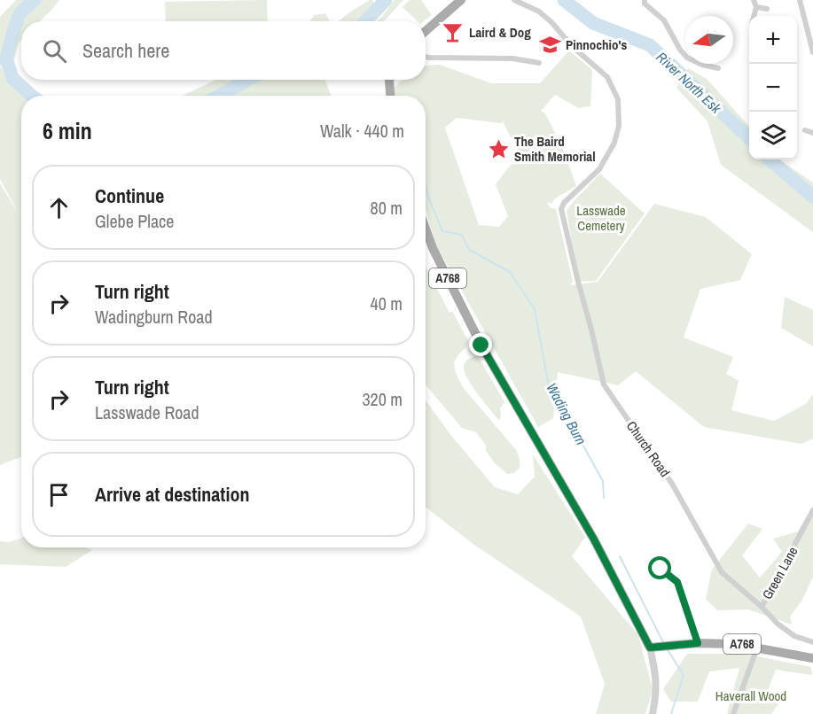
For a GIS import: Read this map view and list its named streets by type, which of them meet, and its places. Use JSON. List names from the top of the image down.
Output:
{
  "streets": {
    "main road": ["A768"],
    "street": ["Church Road", "Green Lane"]
  },
  "crossings": [
    ["Church Road", "Green Lane"]
  ],
  "water": ["River North Esk", "Wading Burn"],
  "parks": ["Lasswade Cemetery", "Haverall Wood"],
  "places": {
    "bar": ["Laird & Dog"],
    "school or university": ["Pinnochio's"],
    "place": ["The Baird Smith Memorial"]
  },
  "north": "left",
  "page": {
    "map_buttons": ["+", "−"],
    "search": "Search here",
    "heading": ["6 min", "Walk · 440 m"],
    "list": [
      ["Continue", "Glebe Place", "80 m"],
      ["Turn right", "Wadingburn Road", "40 m"],
      ["Turn right", "Lasswade Road", "320 m"],
      "Arrive at destination"
    ]
  }
}
